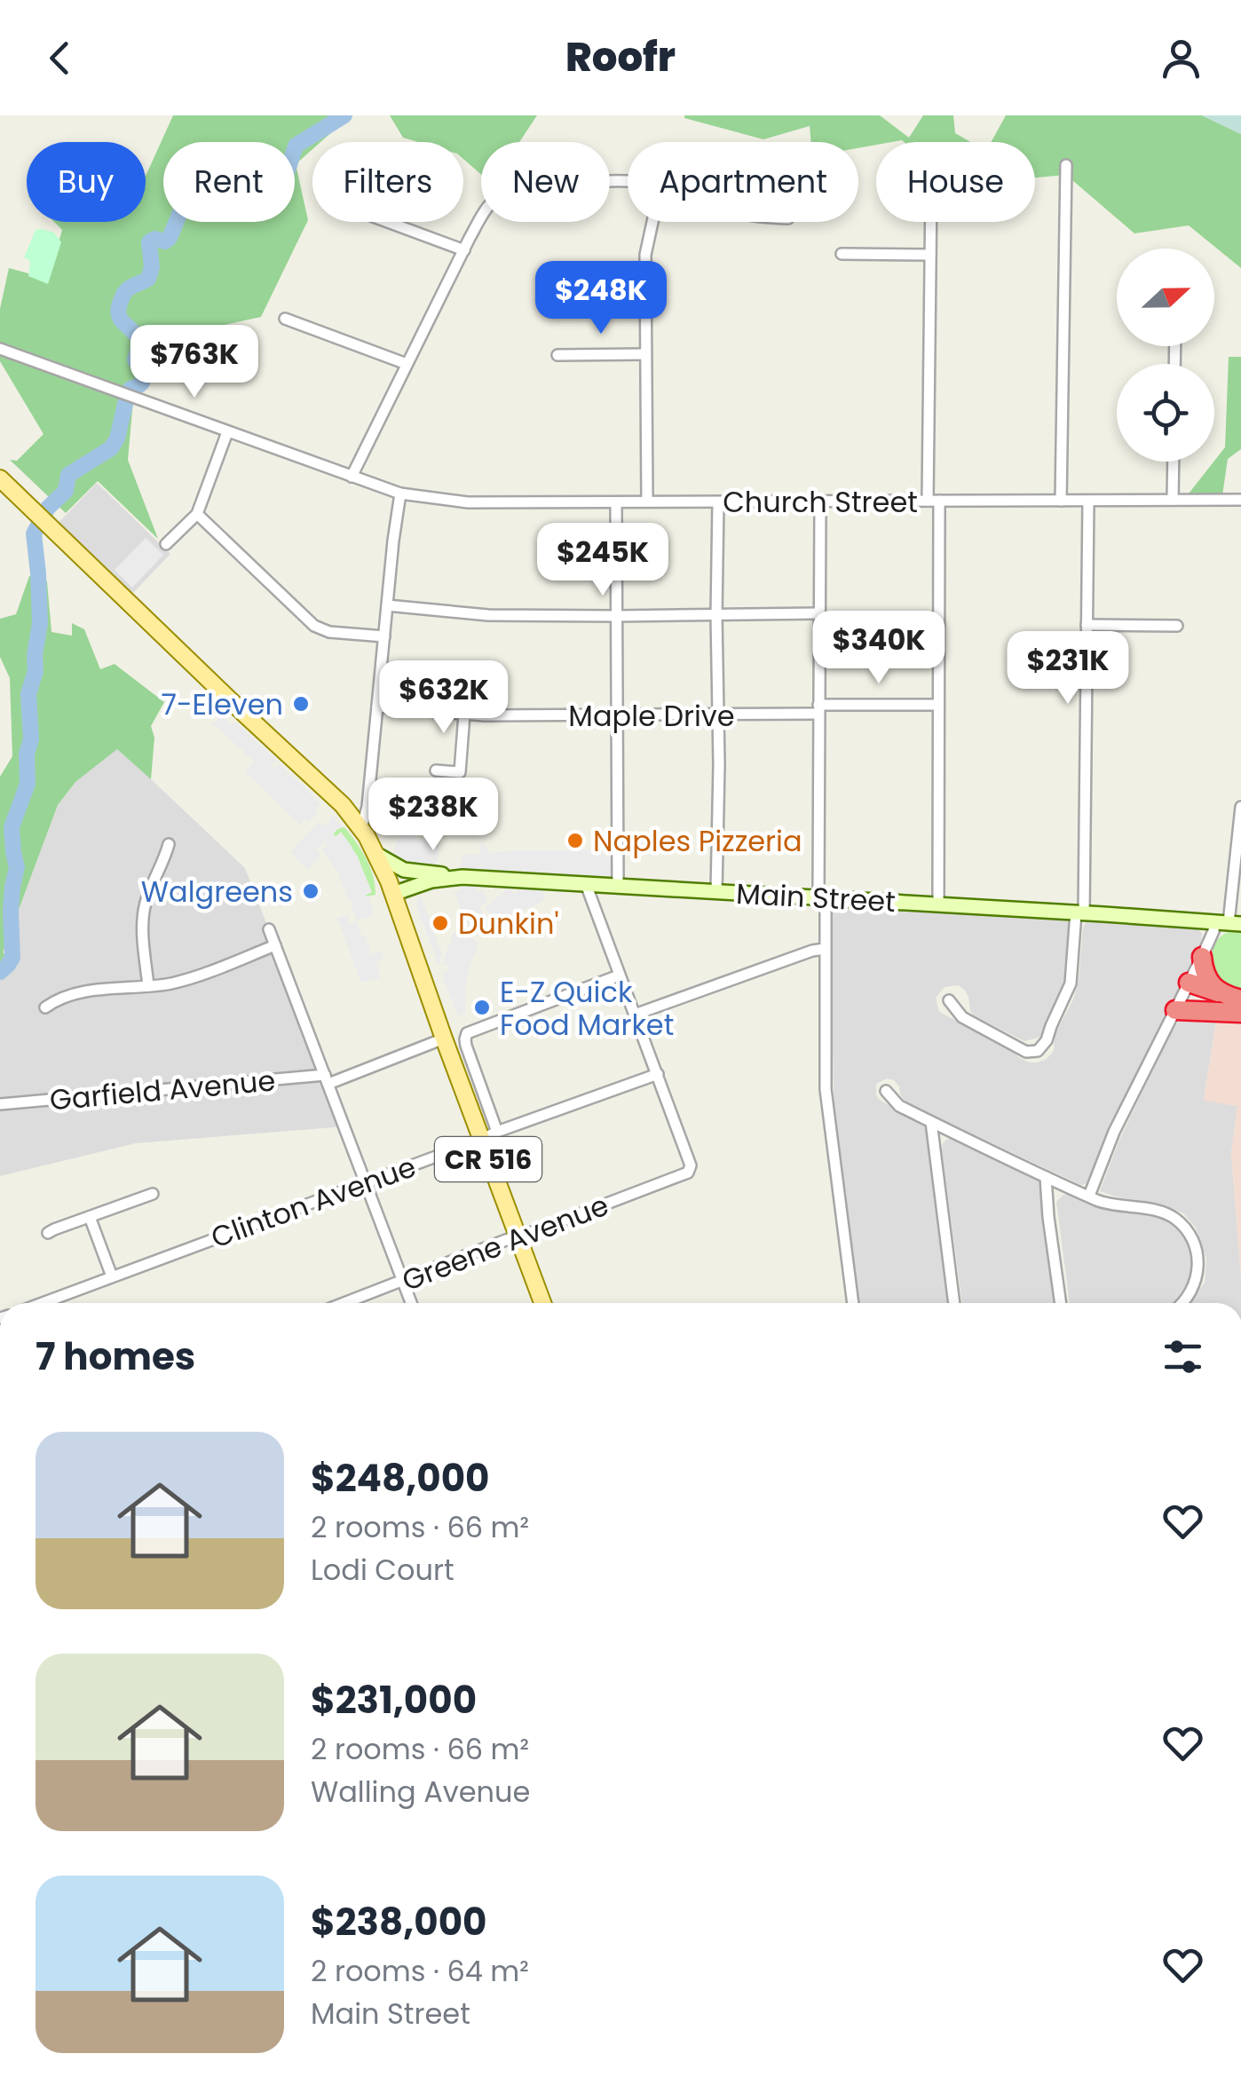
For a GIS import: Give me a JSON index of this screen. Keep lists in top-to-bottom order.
{
  "streets": {
    "main road": ["CR 516"],
    "street": [
      "Church Street",
      "Maple Drive",
      "Main Street",
      "Garfield Avenue",
      "Clinton Avenue",
      "Greene Avenue"
    ]
  },
  "crossings": [
    ["Main Street", "CR 516"],
    ["Garfield Avenue", "CR 516"],
    ["CR 516", "Clinton Avenue"],
    ["CR 516", "Greene Avenue"],
    ["Clinton Avenue", "Greene Avenue"]
  ],
  "places": [
    "7-Eleven",
    "Naples Pizzeria",
    "Walgreens",
    "Dunkin'",
    "E-Z Quick Food Market"
  ],
  "north": "right",
  "page": {
    "header": "Roofr",
    "chip": [
      "Buy",
      "Rent",
      "Filters",
      "New",
      "Apartment",
      "House"
    ],
    "price": [
      "$248K",
      "$763K",
      "$245K",
      "$340K",
      "$231K",
      "$632K",
      "$238K"
    ],
    "heading": "7 homes",
    "list": [
      {
        "name": "$248,000",
        "note": "2 rooms · 66 m² · Lodi Court"
      },
      {
        "name": "$231,000",
        "note": "2 rooms · 66 m² · Walling Avenue"
      },
      {
        "name": "$238,000",
        "note": "2 rooms · 64 m² · Main Street"
      }
    ]
  }
}
